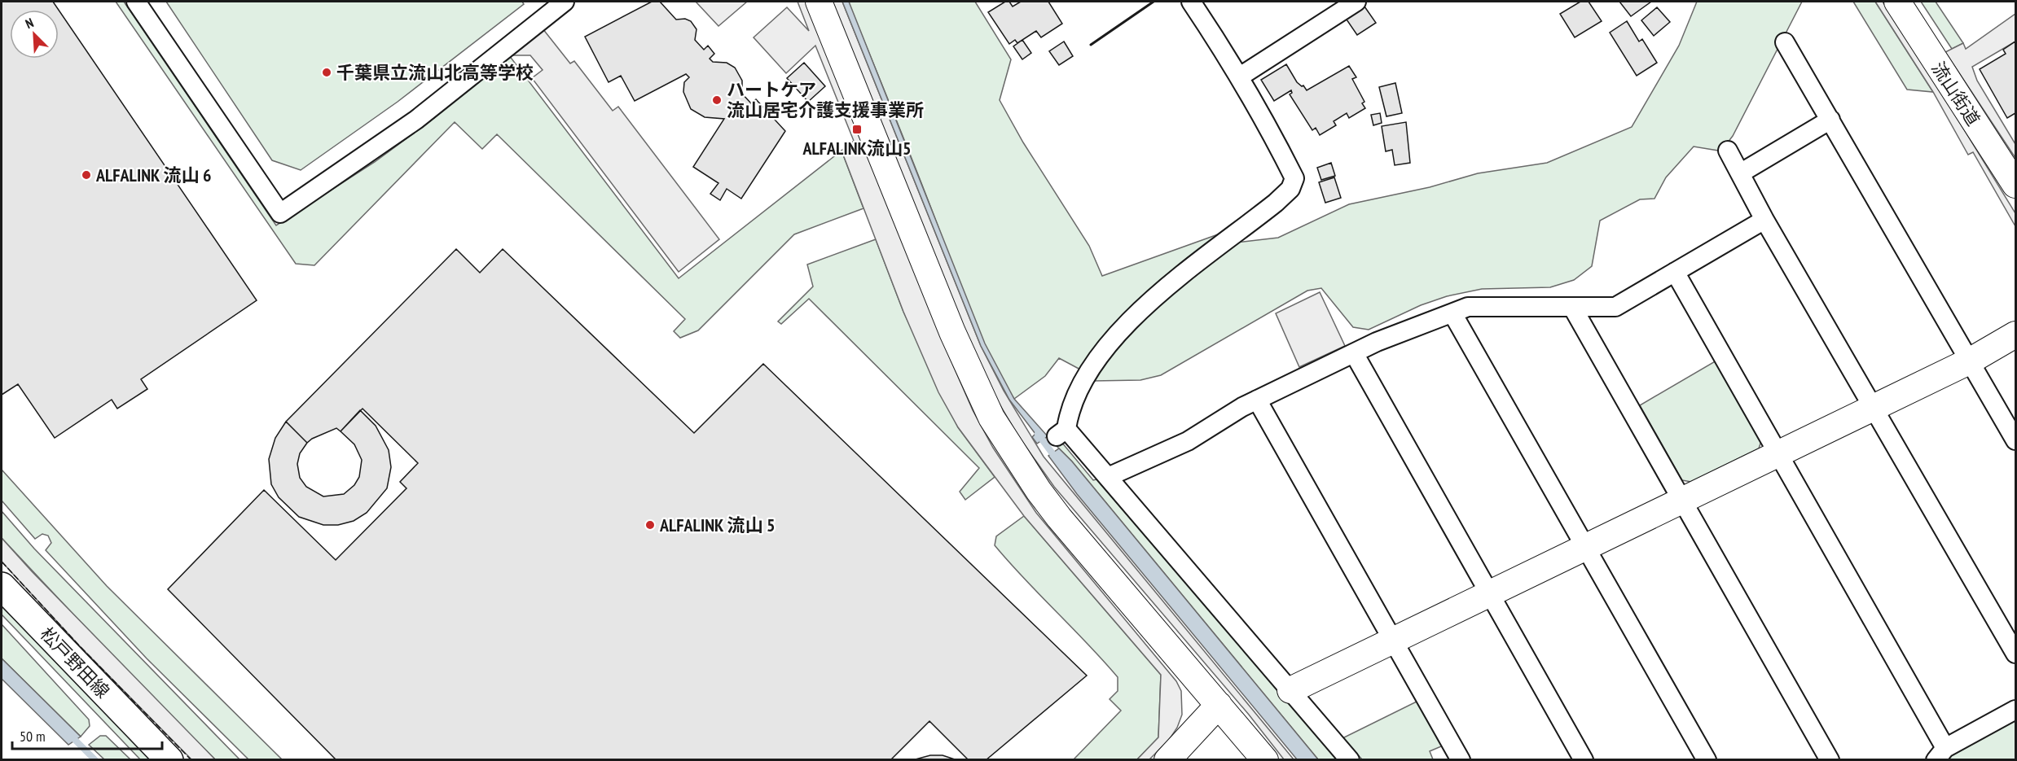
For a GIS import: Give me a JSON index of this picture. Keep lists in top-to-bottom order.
{
  "streets": {
    "main road": ["松戸野田線"],
    "street": ["流山街道"]
  },
  "places": {
    "other": [
      "千葉県立流山北高等学校",
      "ハートケア 流山居宅介護支援事業所",
      "ALFALINK 流山 6",
      "ALFALINK 流山 5"
    ],
    "transit": ["ALFALINK流山5"]
  },
  "scale_bar": "50 m",
  "north": "top left"
}
